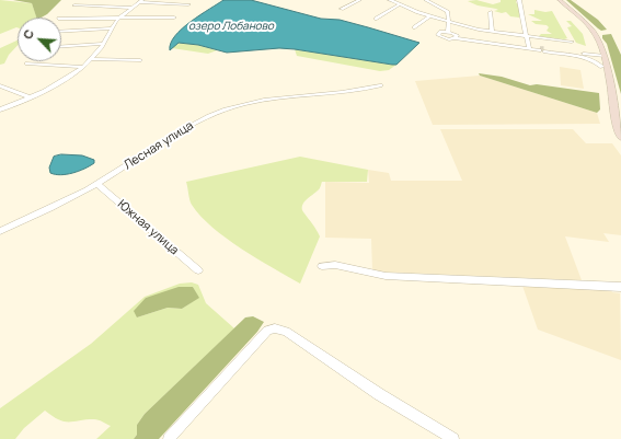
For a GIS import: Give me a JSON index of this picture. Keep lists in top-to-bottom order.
{
  "streets": {
    "street": ["Лесная улица", "Южная улица"]
  },
  "crossings": [
    ["Лесная улица", "Южная улица"]
  ],
  "water": ["озеро Лобаново"],
  "north": "top left"
}
